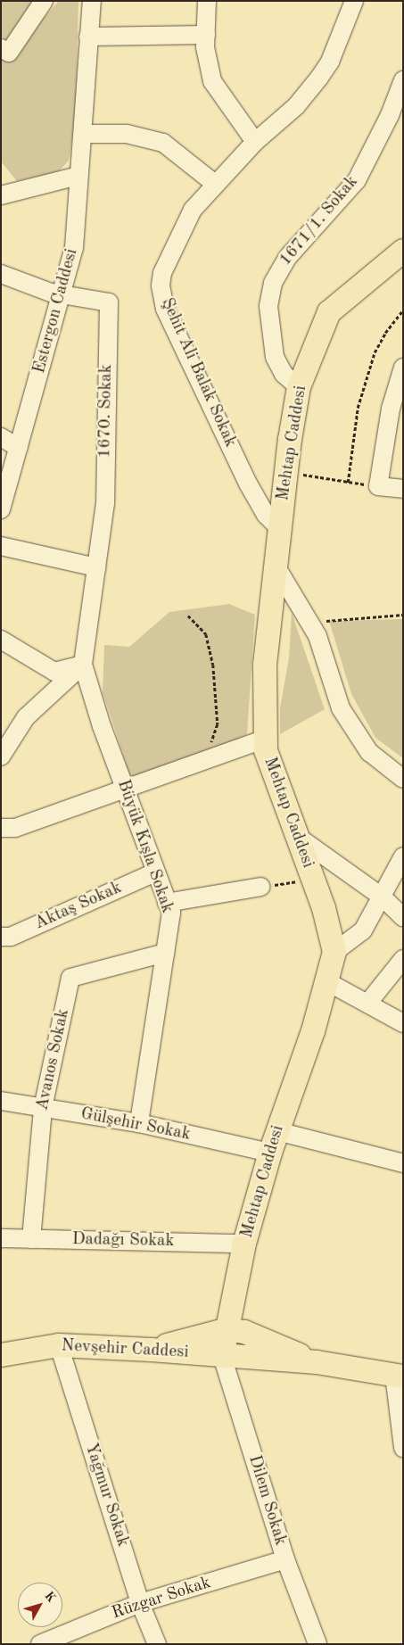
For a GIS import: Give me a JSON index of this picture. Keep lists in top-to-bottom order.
{
  "streets": {
    "main road": ["Mehtap Caddesi", "Nevşehir Caddesi"],
    "street": [
      "1671/1. Sokak",
      "Estergon Caddesi",
      "Şehit Ali Balak Sokak",
      "1670. Sokak",
      "Büyük Kışla Sokak",
      "Aktaş Sokak",
      "Avanos Sokak",
      "Gülşehir Sokak",
      "Dadağı Sokak",
      "Yağmur Sokak",
      "Dilem Sokak",
      "Rüzgar Sokak"
    ]
  },
  "crossings": [
    ["1671/1. Sokak", "Mehtap Caddesi"],
    ["Estergon Caddesi", "1670. Sokak"],
    ["Şehit Ali Balak Sokak", "Mehtap Caddesi"],
    ["Mehtap Caddesi", "Gülşehir Sokak"],
    ["Mehtap Caddesi", "Dadağı Sokak"],
    ["Mehtap Caddesi", "Nevşehir Caddesi"],
    ["Mehtap Caddesi", "Dilem Sokak"],
    ["Büyük Kışla Sokak", "Aktaş Sokak"],
    ["Büyük Kışla Sokak", "Avanos Sokak"],
    ["Büyük Kışla Sokak", "Gülşehir Sokak"],
    ["Avanos Sokak", "Gülşehir Sokak"],
    ["Avanos Sokak", "Dadağı Sokak"],
    ["Nevşehir Caddesi", "Yağmur Sokak"],
    ["Nevşehir Caddesi", "Dilem Sokak"],
    ["Yağmur Sokak", "Rüzgar Sokak"],
    ["Dilem Sokak", "Rüzgar Sokak"]
  ],
  "north": "top right"
}
